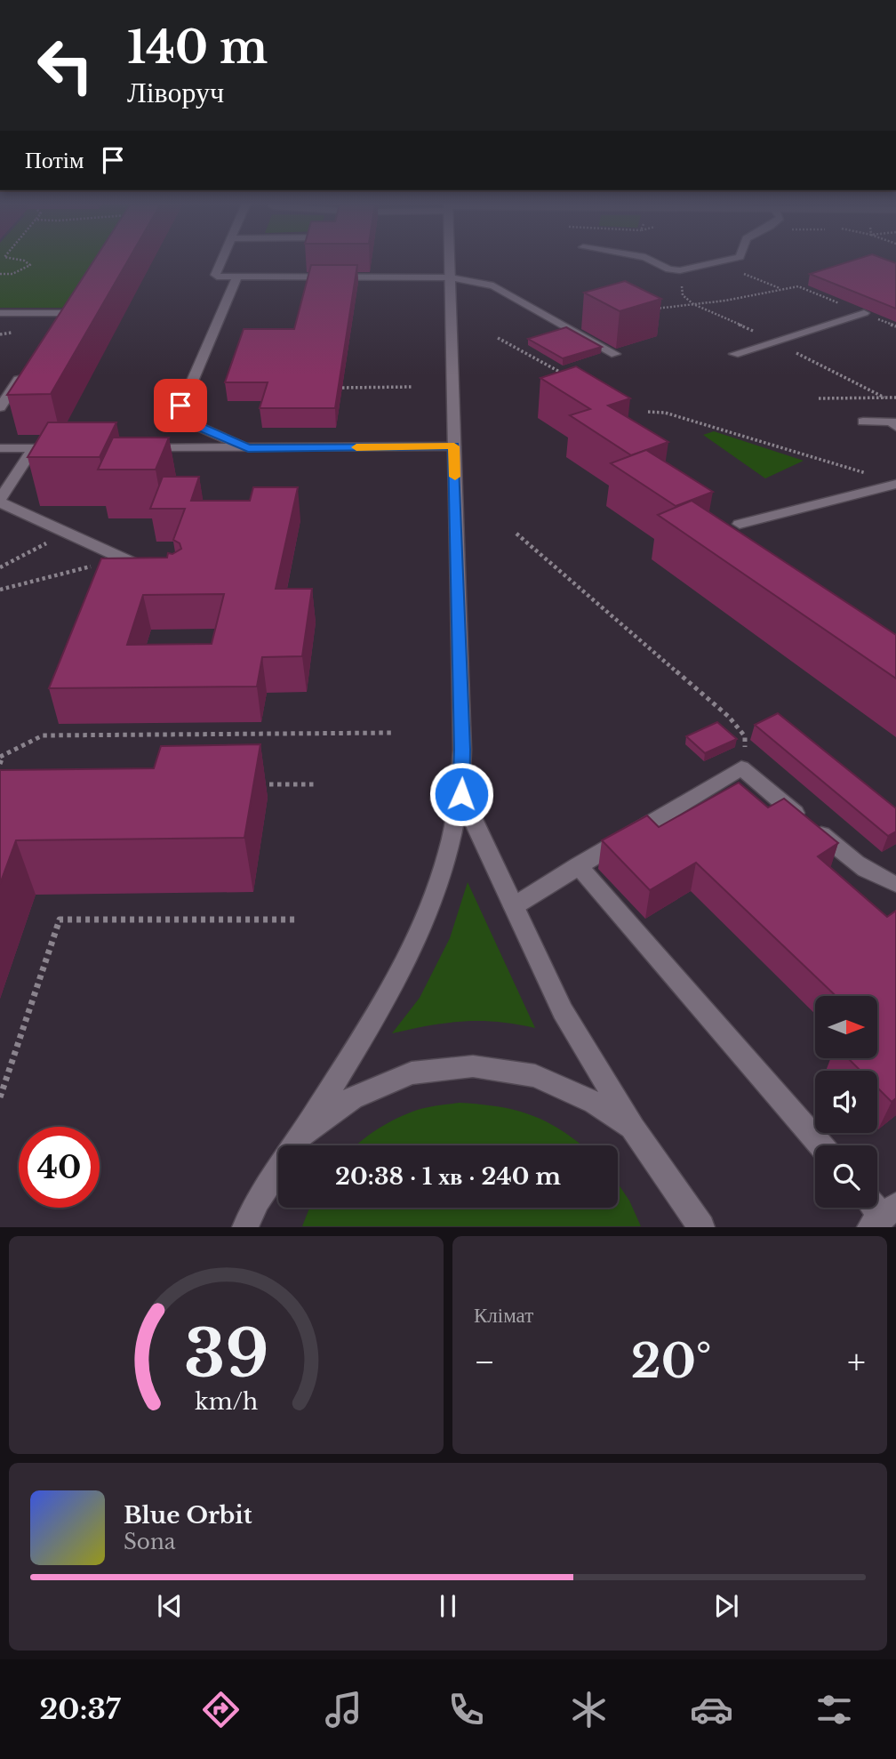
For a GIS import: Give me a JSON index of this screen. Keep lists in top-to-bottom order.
{
  "north": "right",
  "page": {
    "turn": ["140 m", "Ліворуч"],
    "then": "Потім",
    "limit": "40",
    "trip": "20:38 · 1 хв · 240 m",
    "tile": "Клімат",
    "heat": ["−", "20°", "+"],
    "song": ["Blue Orbit", "Sona"],
    "tabs": "20:37",
    "gauge": ["39", "km/h"]
  }
}
